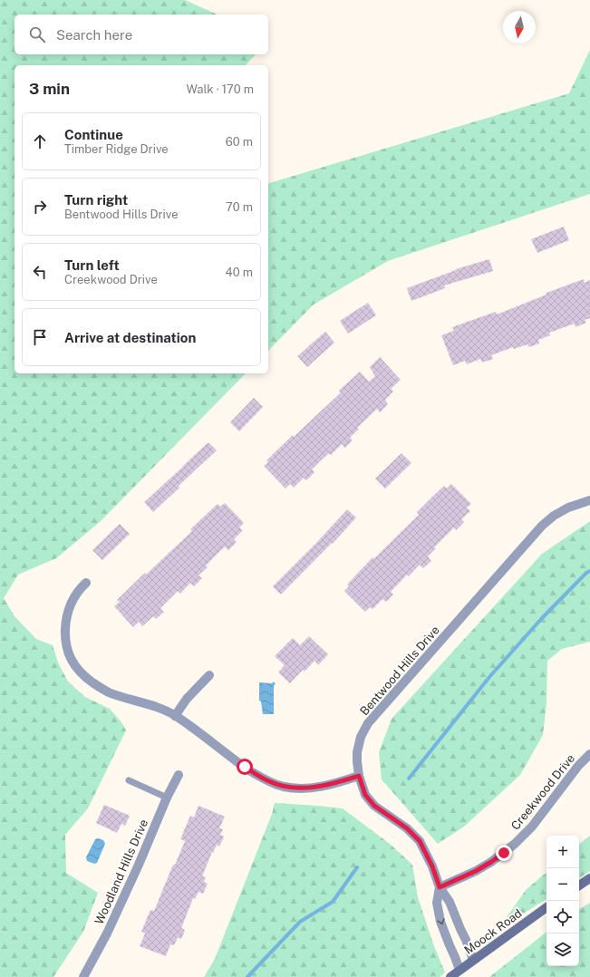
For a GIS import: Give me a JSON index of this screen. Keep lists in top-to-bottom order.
{
  "streets": {
    "main road": ["Moock Road"],
    "street": ["Bentwood Hills Drive", "Creekwood Drive", "Woodland Hills Drive"]
  },
  "crossings": [
    ["Bentwood Hills Drive", "Creekwood Drive"],
    ["Bentwood Hills Drive", "Moock Road"]
  ],
  "north": "bottom",
  "page": {
    "search": "Search here",
    "heading": ["3 min", "Walk · 170 m"],
    "list": [
      ["Continue", "Timber Ridge Drive", "60 m"],
      ["Turn right", "Bentwood Hills Drive", "70 m"],
      ["Turn left", "Creekwood Drive", "40 m"],
      "Arrive at destination"
    ],
    "map_buttons": ["+", "−"]
  }
}
